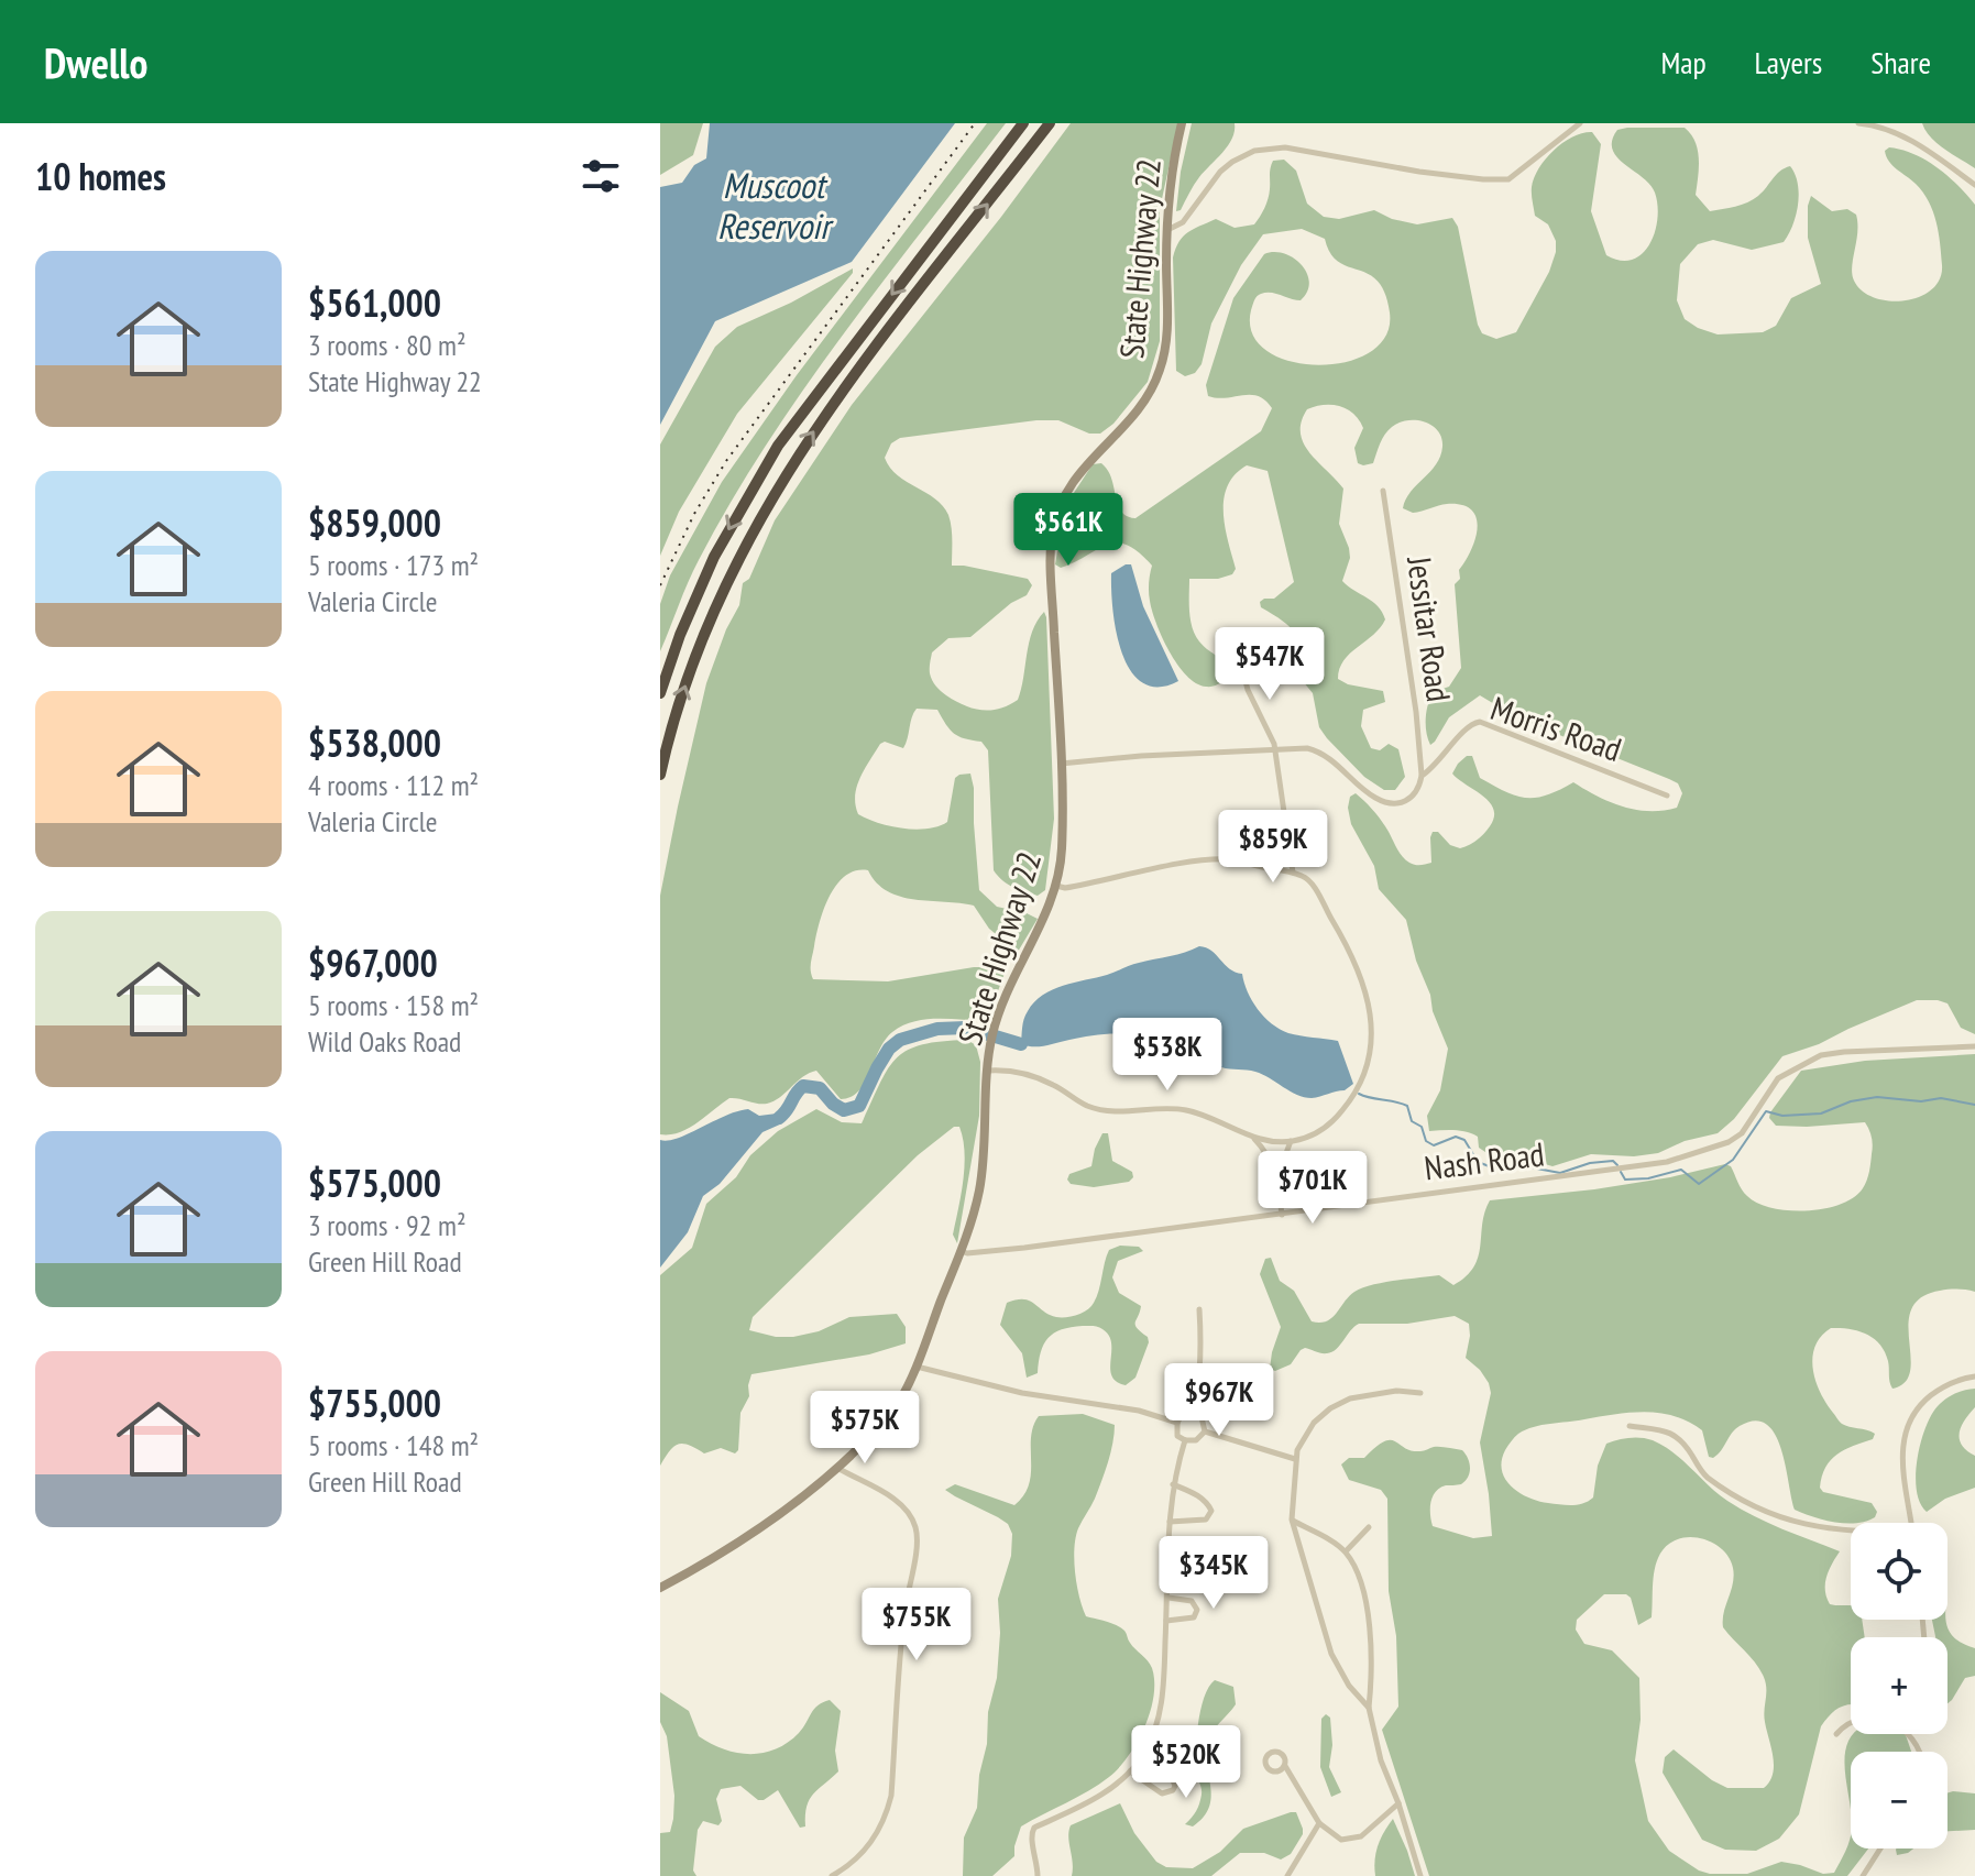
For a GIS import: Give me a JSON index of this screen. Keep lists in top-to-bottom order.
{
  "streets": {
    "main road": ["State Highway 22"],
    "street": ["Jessitar Road", "Morris Road", "Nash Road"]
  },
  "crossings": [
    ["State Highway 22", "Morris Road"],
    ["State Highway 22", "Nash Road"],
    ["Jessitar Road", "Morris Road"]
  ],
  "water": ["Muscoot Reservoir"],
  "page": {
    "header": "Dwello",
    "nav": ["Map", "Layers", "Share"],
    "heading": "10 homes",
    "list": [
      {
        "name": "$561,000",
        "note": "3 rooms · 80 m² · State Highway 22"
      },
      {
        "name": "$859,000",
        "note": "5 rooms · 173 m² · Valeria Circle"
      },
      {
        "name": "$538,000",
        "note": "4 rooms · 112 m² · Valeria Circle"
      },
      {
        "name": "$967,000",
        "note": "5 rooms · 158 m² · Wild Oaks Road"
      },
      {
        "name": "$575,000",
        "note": "3 rooms · 92 m² · Green Hill Road"
      },
      {
        "name": "$755,000",
        "note": "5 rooms · 148 m² · Green Hill Road"
      }
    ],
    "price": [
      "$561K",
      "$547K",
      "$859K",
      "$538K",
      "$701K",
      "$967K",
      "$575K",
      "$345K",
      "$755K",
      "$520K"
    ],
    "map_buttons": ["+", "−"]
  }
}
